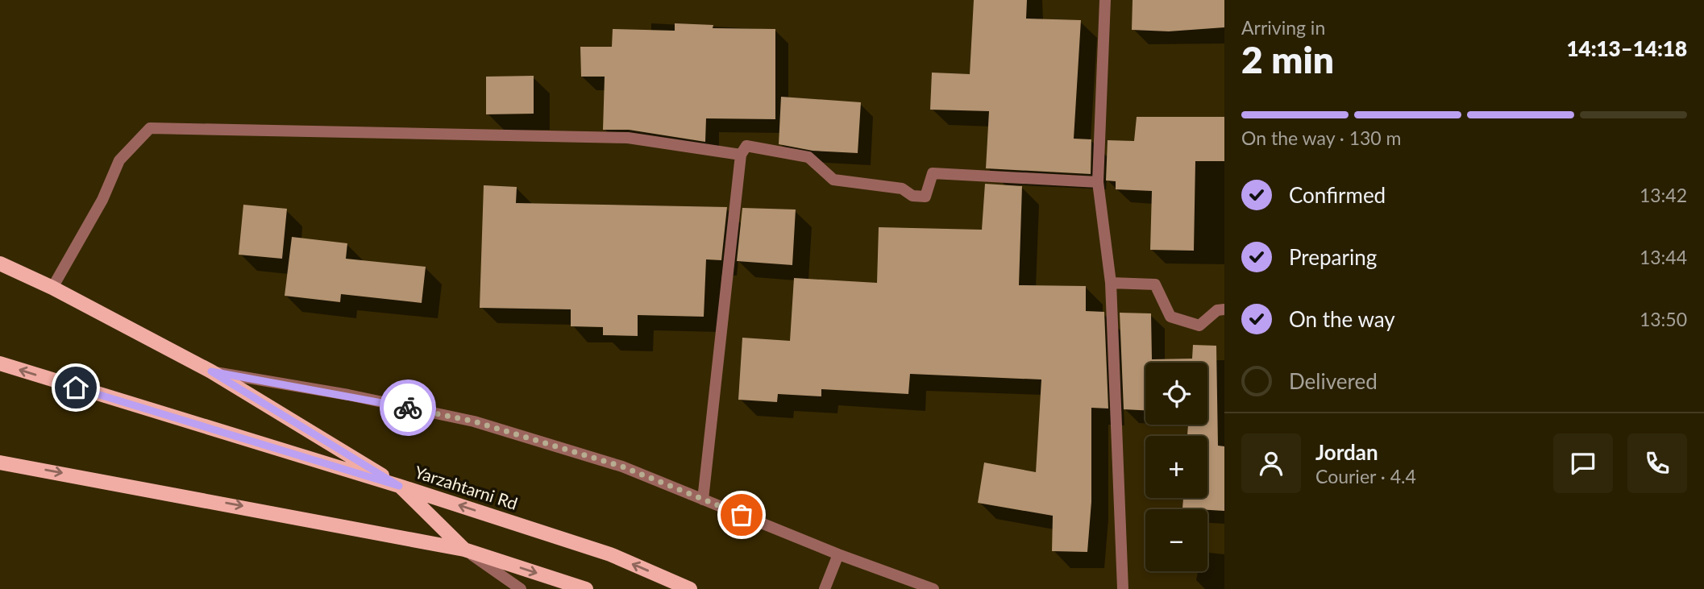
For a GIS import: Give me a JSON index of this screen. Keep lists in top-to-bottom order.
{
  "streets": {
    "main road": ["Yarzahtarni Rd"]
  },
  "page": {
    "heading": ["2 min", "Arriving in", "14:13–14:18"],
    "panel": ["Jordan", "Courier · 4.4"],
    "bar": "On the way · 130 m",
    "list": [
      ["Confirmed", "13:42"],
      ["Preparing", "13:44"],
      ["On the way", "13:50"],
      "Delivered"
    ],
    "map_buttons": ["+", "−"]
  }
}
